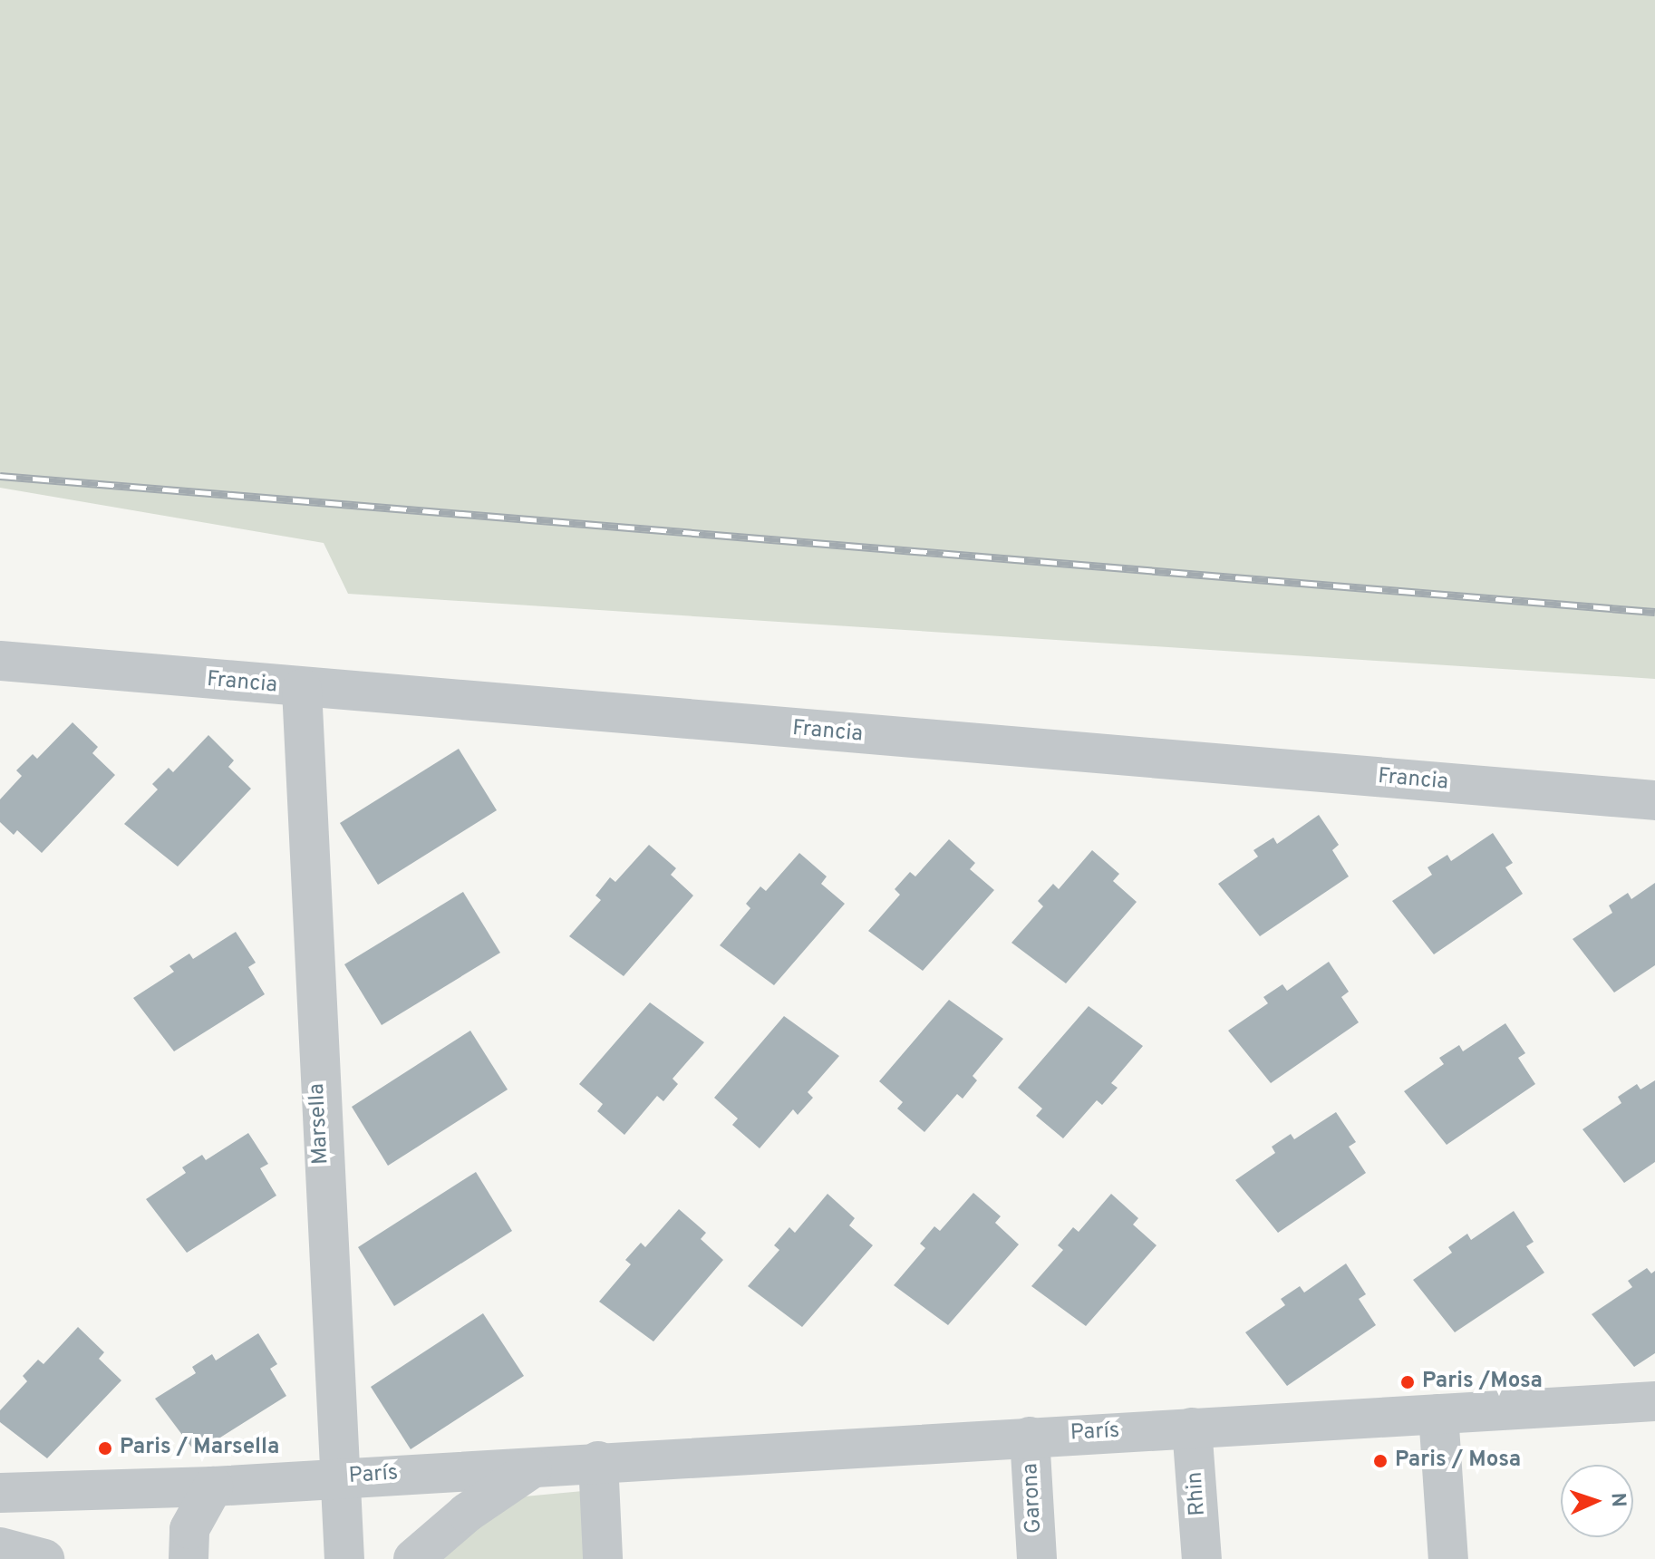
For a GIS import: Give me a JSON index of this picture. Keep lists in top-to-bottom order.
{
  "streets": {
    "street": [
      "Francia",
      "Marsella",
      "París",
      "Rhin",
      "Garona"
    ]
  },
  "crossings": [
    ["Francia", "Marsella"],
    ["Marsella", "París"],
    ["París", "Rhin"],
    ["París", "Garona"]
  ],
  "places": ["Paris /Mosa", "Paris / Marsella", "Paris / Mosa"],
  "north": "right"
}
